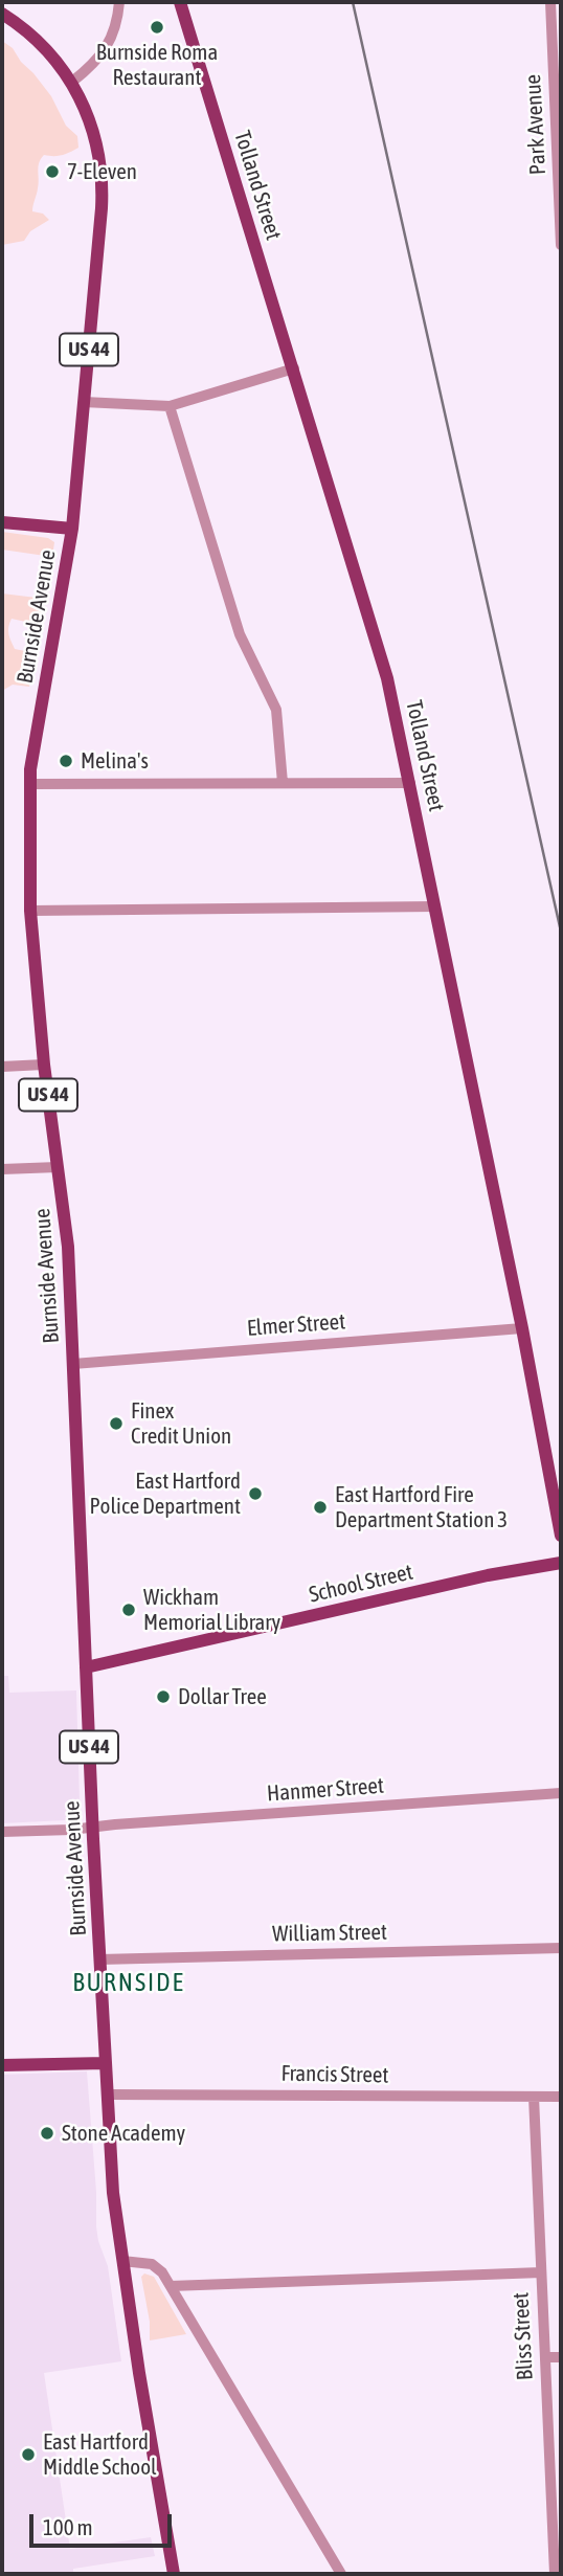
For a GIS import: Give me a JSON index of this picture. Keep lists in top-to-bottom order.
{
  "streets": {
    "main road": [
      "Tolland Street",
      "US 44",
      "Burnside Avenue",
      "School Street"
    ],
    "street": [
      "Park Avenue",
      "Elmer Street",
      "Hanmer Street",
      "William Street",
      "Francis Street",
      "Bliss Street"
    ]
  },
  "crossings": [
    ["Tolland Street", "Elmer Street"],
    ["Burnside Avenue", "Elmer Street"],
    ["Burnside Avenue", "School Street"],
    ["Burnside Avenue", "Hanmer Street"],
    ["Burnside Avenue", "William Street"],
    ["Burnside Avenue", "Francis Street"],
    ["Francis Street", "Bliss Street"]
  ],
  "districts": ["BURNSIDE"],
  "places": [
    "Burnside Roma Restaurant",
    "7-Eleven",
    "Melina's",
    "Finex Credit Union",
    "East Hartford Police Department",
    "East Hartford Fire Department Station 3",
    "Wickham Memorial Library",
    "Dollar Tree",
    "Stone Academy",
    "East Hartford Middle School"
  ],
  "scale_bar": "100 m"
}
